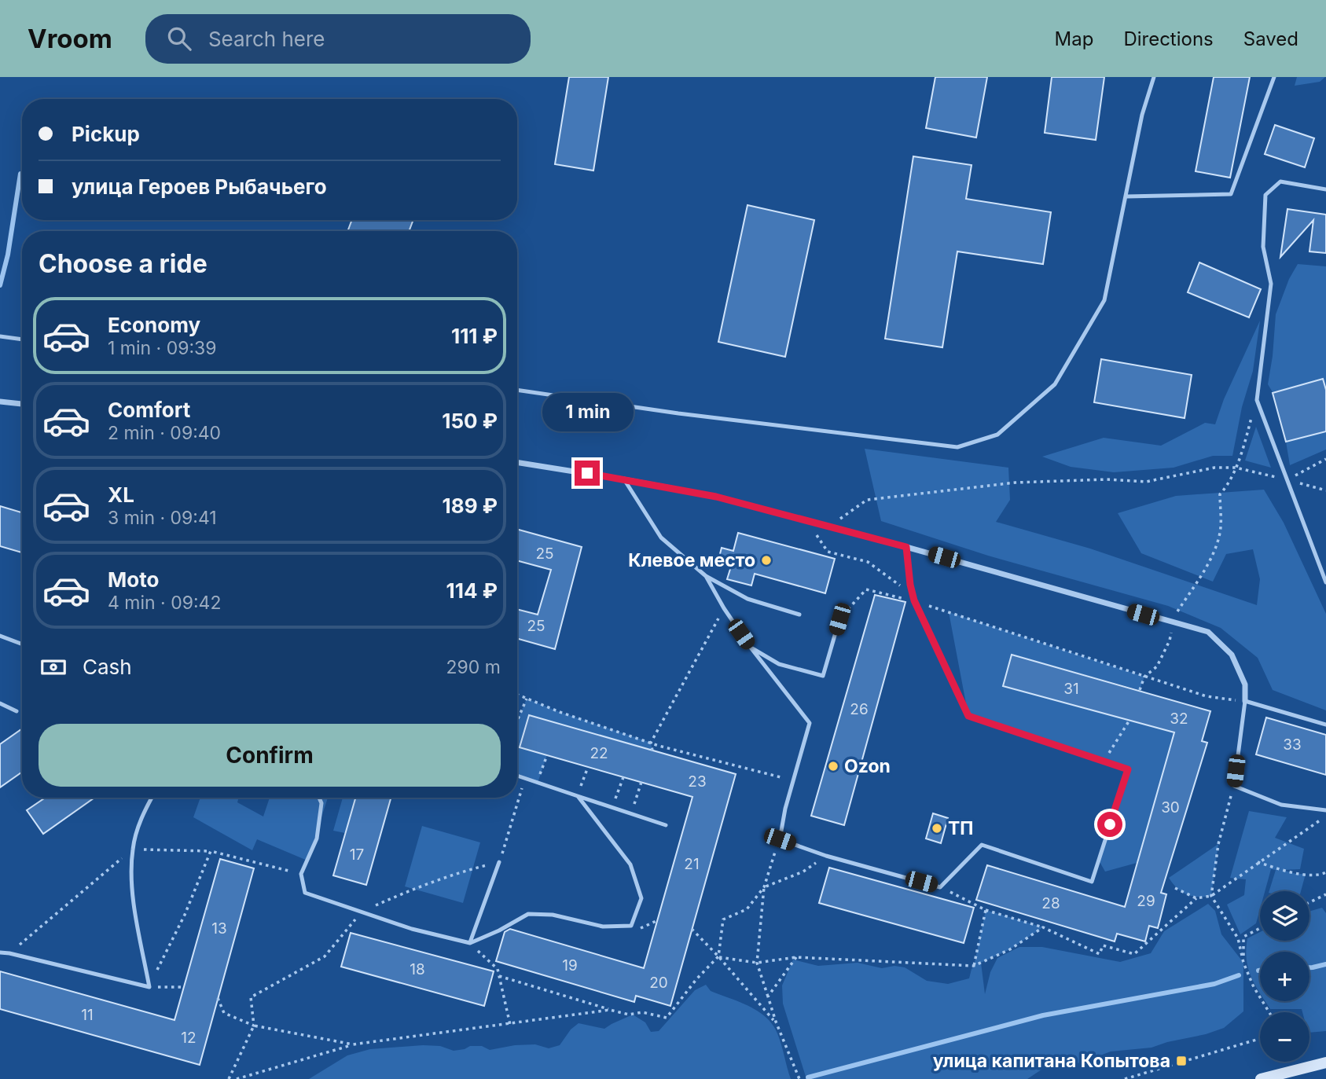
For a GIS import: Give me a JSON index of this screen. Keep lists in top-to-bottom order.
{
  "places": {
    "other": ["Клевое место", "Ozon", "ТП"],
    "transit": ["улица капитана Копытова"]
  },
  "house_numbers": [
    "25",
    "25",
    "31",
    "26",
    "32",
    "33",
    "22",
    "23",
    "30",
    "17",
    "21",
    "29",
    "28",
    "13",
    "19",
    "18",
    "20",
    "11",
    "12"
  ],
  "page": {
    "header": "Vroom",
    "search": "Search here",
    "nav": ["Map", "Directions", "Saved"],
    "banner": ["Pickup", "улица Героев Рыбачьего"],
    "heading": "Choose a ride",
    "list": [
      {
        "name": "Economy",
        "note": "1 min · 09:39",
        "value": "111 ₽"
      },
      {
        "name": "Comfort",
        "note": "2 min · 09:40",
        "value": "150 ₽"
      },
      {
        "name": "XL",
        "note": "3 min · 09:41",
        "value": "189 ₽"
      },
      {
        "name": "Moto",
        "note": "4 min · 09:42",
        "value": "114 ₽"
      }
    ],
    "bubble": "1 min",
    "pay": ["Cash", "290 m"],
    "buttons": "Confirm",
    "map_buttons": ["+", "−"]
  }
}
